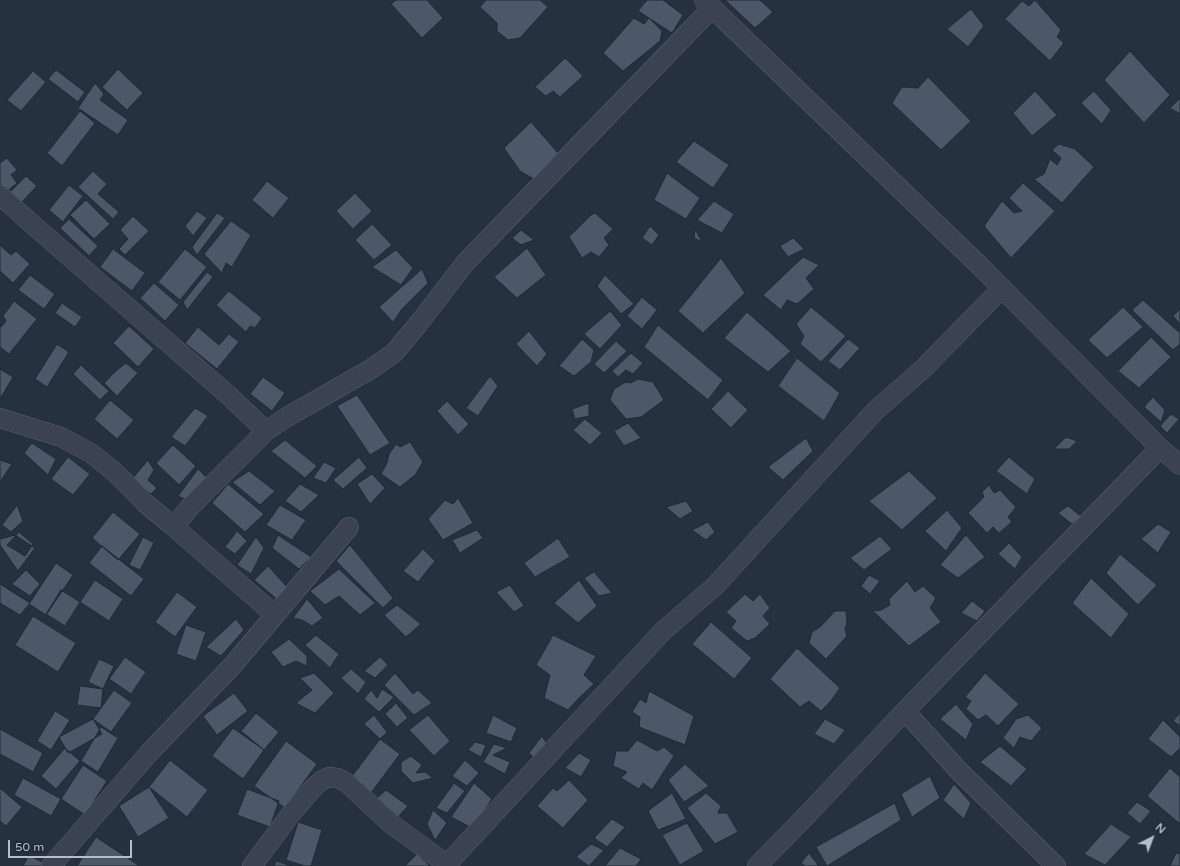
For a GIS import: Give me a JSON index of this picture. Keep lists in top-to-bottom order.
{
  "scale_bar": "50 m",
  "north": "top right"
}
